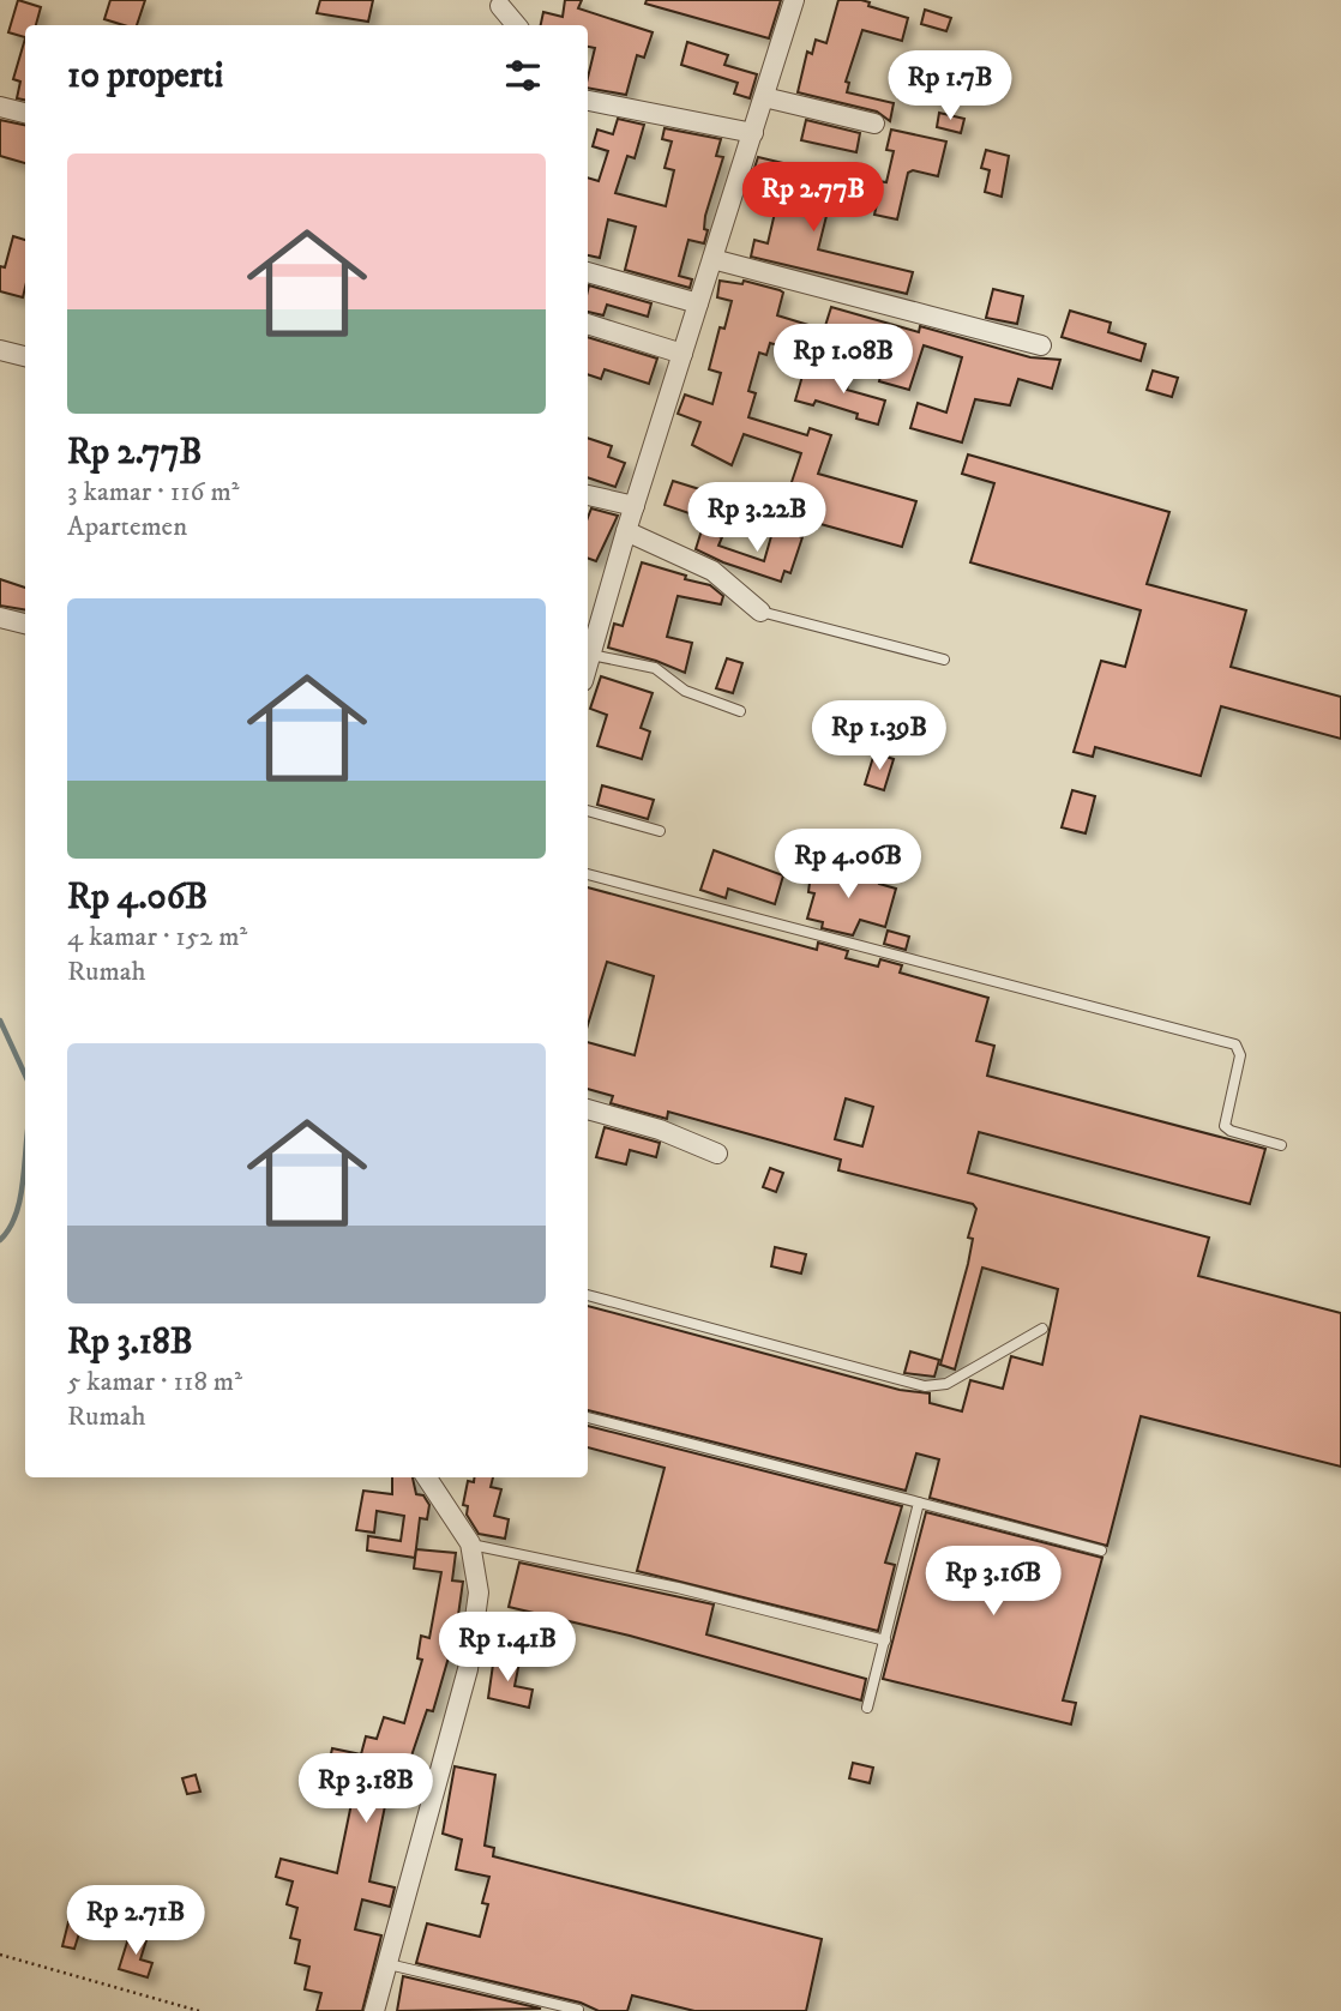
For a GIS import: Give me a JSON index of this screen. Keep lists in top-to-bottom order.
{
  "page": {
    "heading": "10 properti",
    "price": [
      "Rp 1.7B",
      "Rp 2.77B",
      "Rp 1.08B",
      "Rp 3.22B",
      "Rp 1.39B",
      "Rp 4.06B",
      "Rp 3.16B",
      "Rp 1.41B",
      "Rp 3.18B",
      "Rp 2.71B"
    ],
    "list": [
      {
        "name": "Rp 2.77B",
        "note": "3 kamar · 116 m² · Apartemen"
      },
      {
        "name": "Rp 4.06B",
        "note": "4 kamar · 152 m² · Rumah"
      },
      {
        "name": "Rp 3.18B",
        "note": "5 kamar · 118 m² · Rumah"
      }
    ]
  }
}
